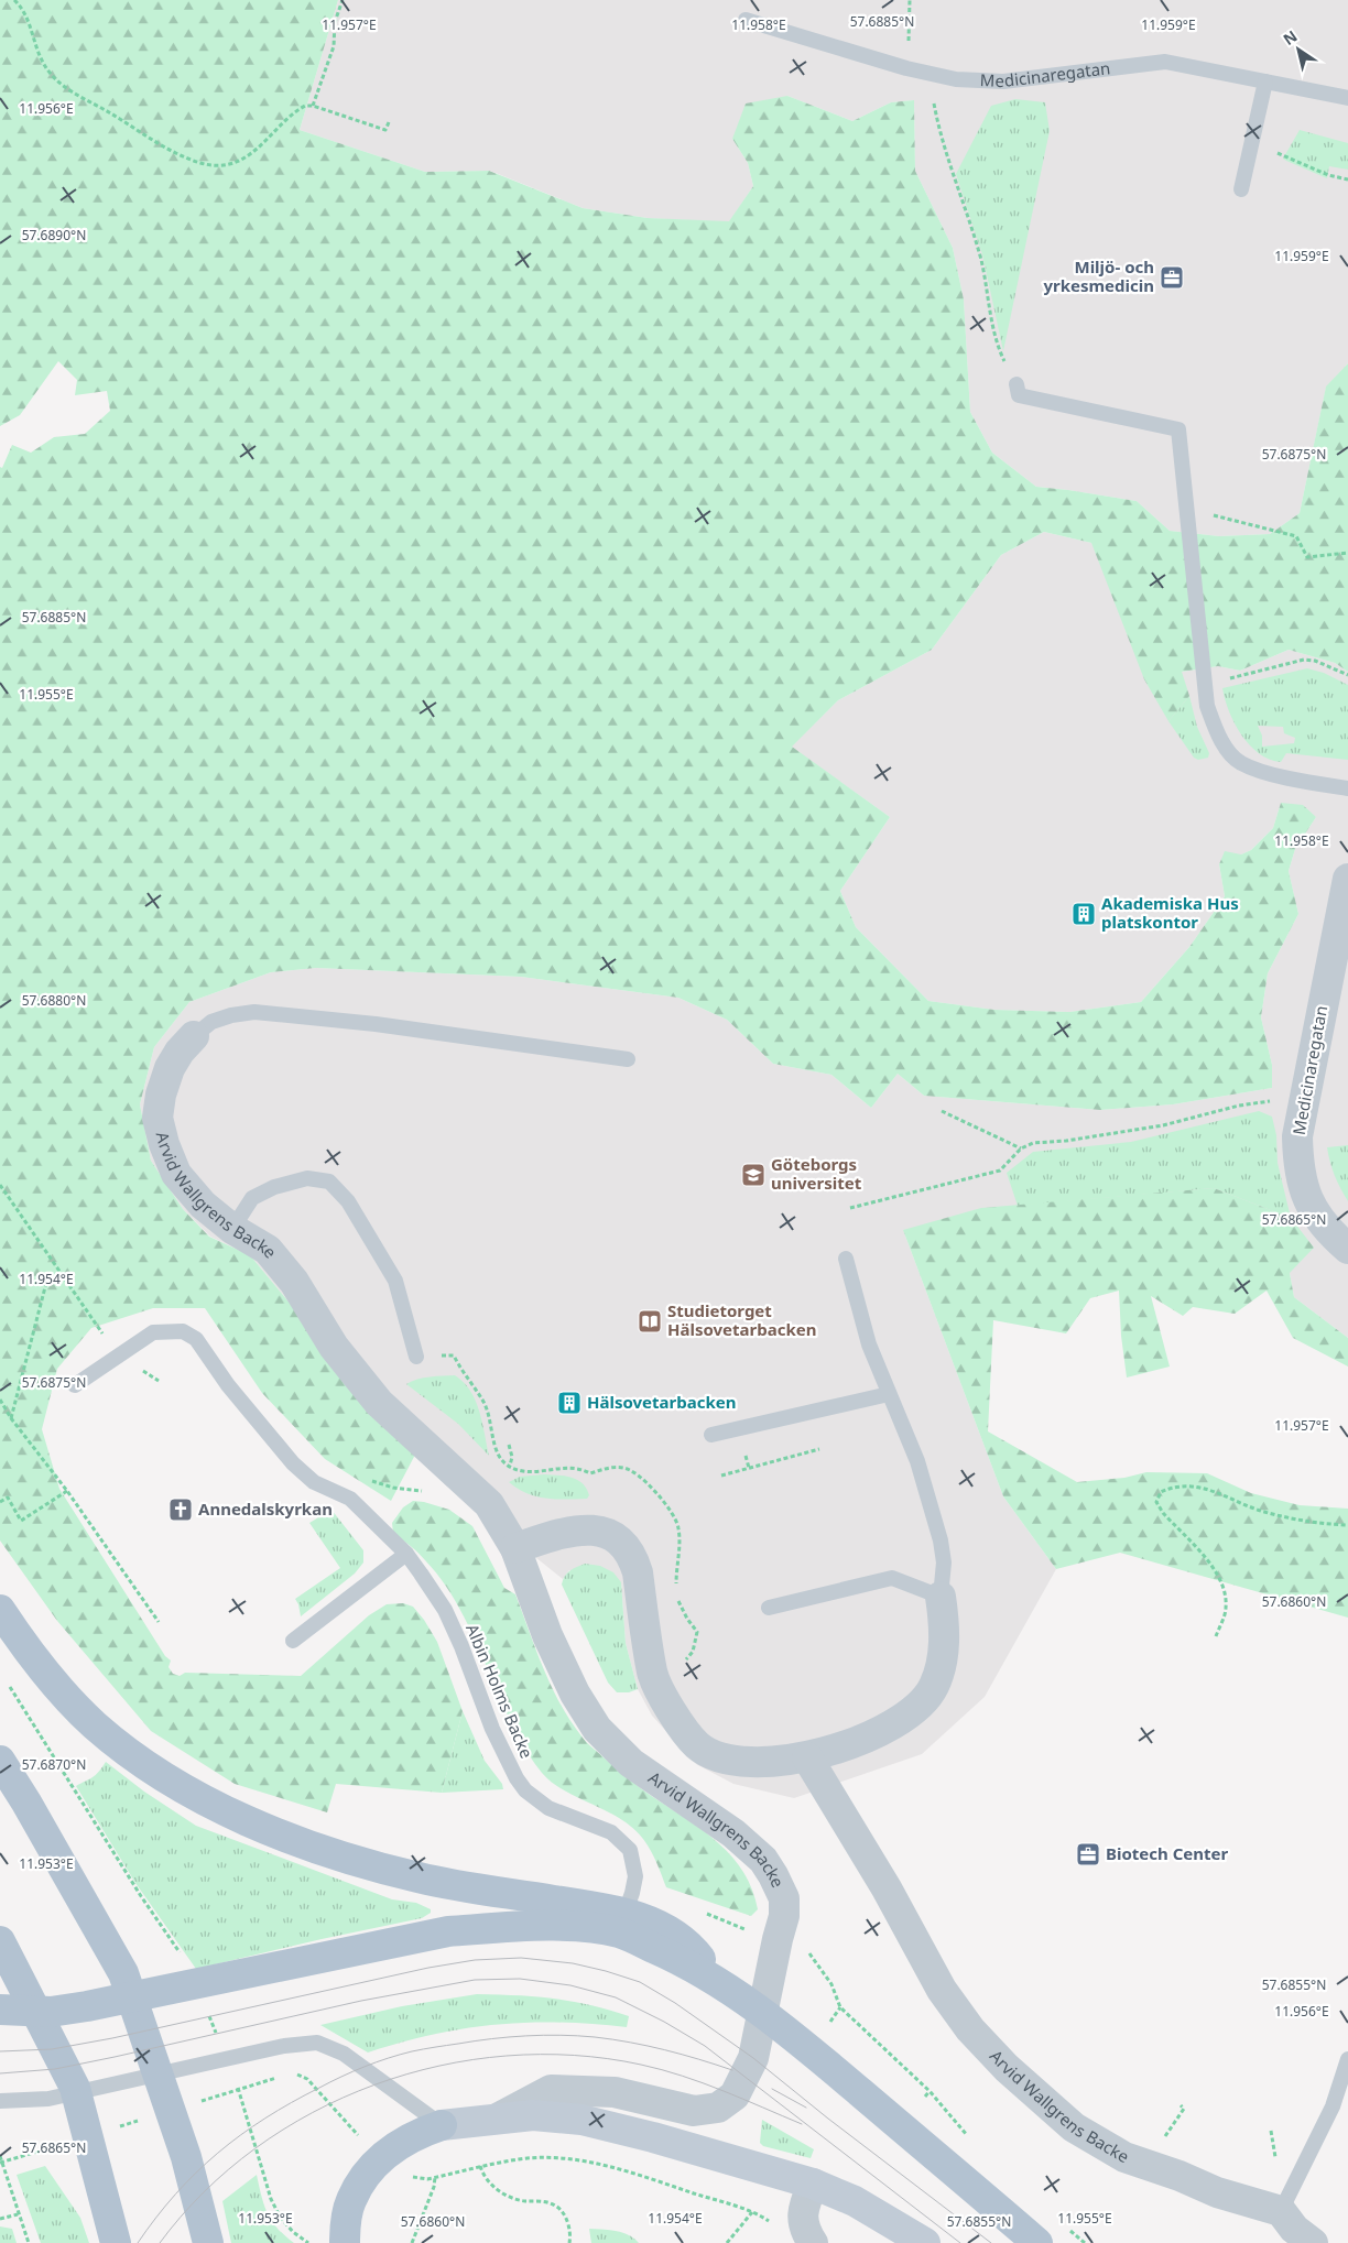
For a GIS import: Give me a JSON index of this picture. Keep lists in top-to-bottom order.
{
  "streets": {
    "street": ["Medicinaregatan", "Arvid Wallgrens Backe"],
    "lane": ["Albin Holms Backe"]
  },
  "places": {
    "office": ["Miljö- och yrkesmedicin", "Biotech Center"],
    "building": ["Akademiska Hus platskontor", "Hälsovetarbacken"],
    "school or university": ["Göteborgs universitet"],
    "library": ["Studietorget Hälsovetarbacken"],
    "church": ["Annedalskyrkan"]
  },
  "north": "top left",
  "coordinates": [
    "57.6885°N",
    "11.958°E",
    "11.959°E",
    "11.957°E",
    "11.956°E",
    "57.6890°N",
    "57.6875°N",
    "11.955°E",
    "57.6880°N",
    "57.6865°N",
    "11.954°E",
    "57.6860°N",
    "57.6870°N",
    "11.953°E",
    "57.6855°N"
  ]
}
